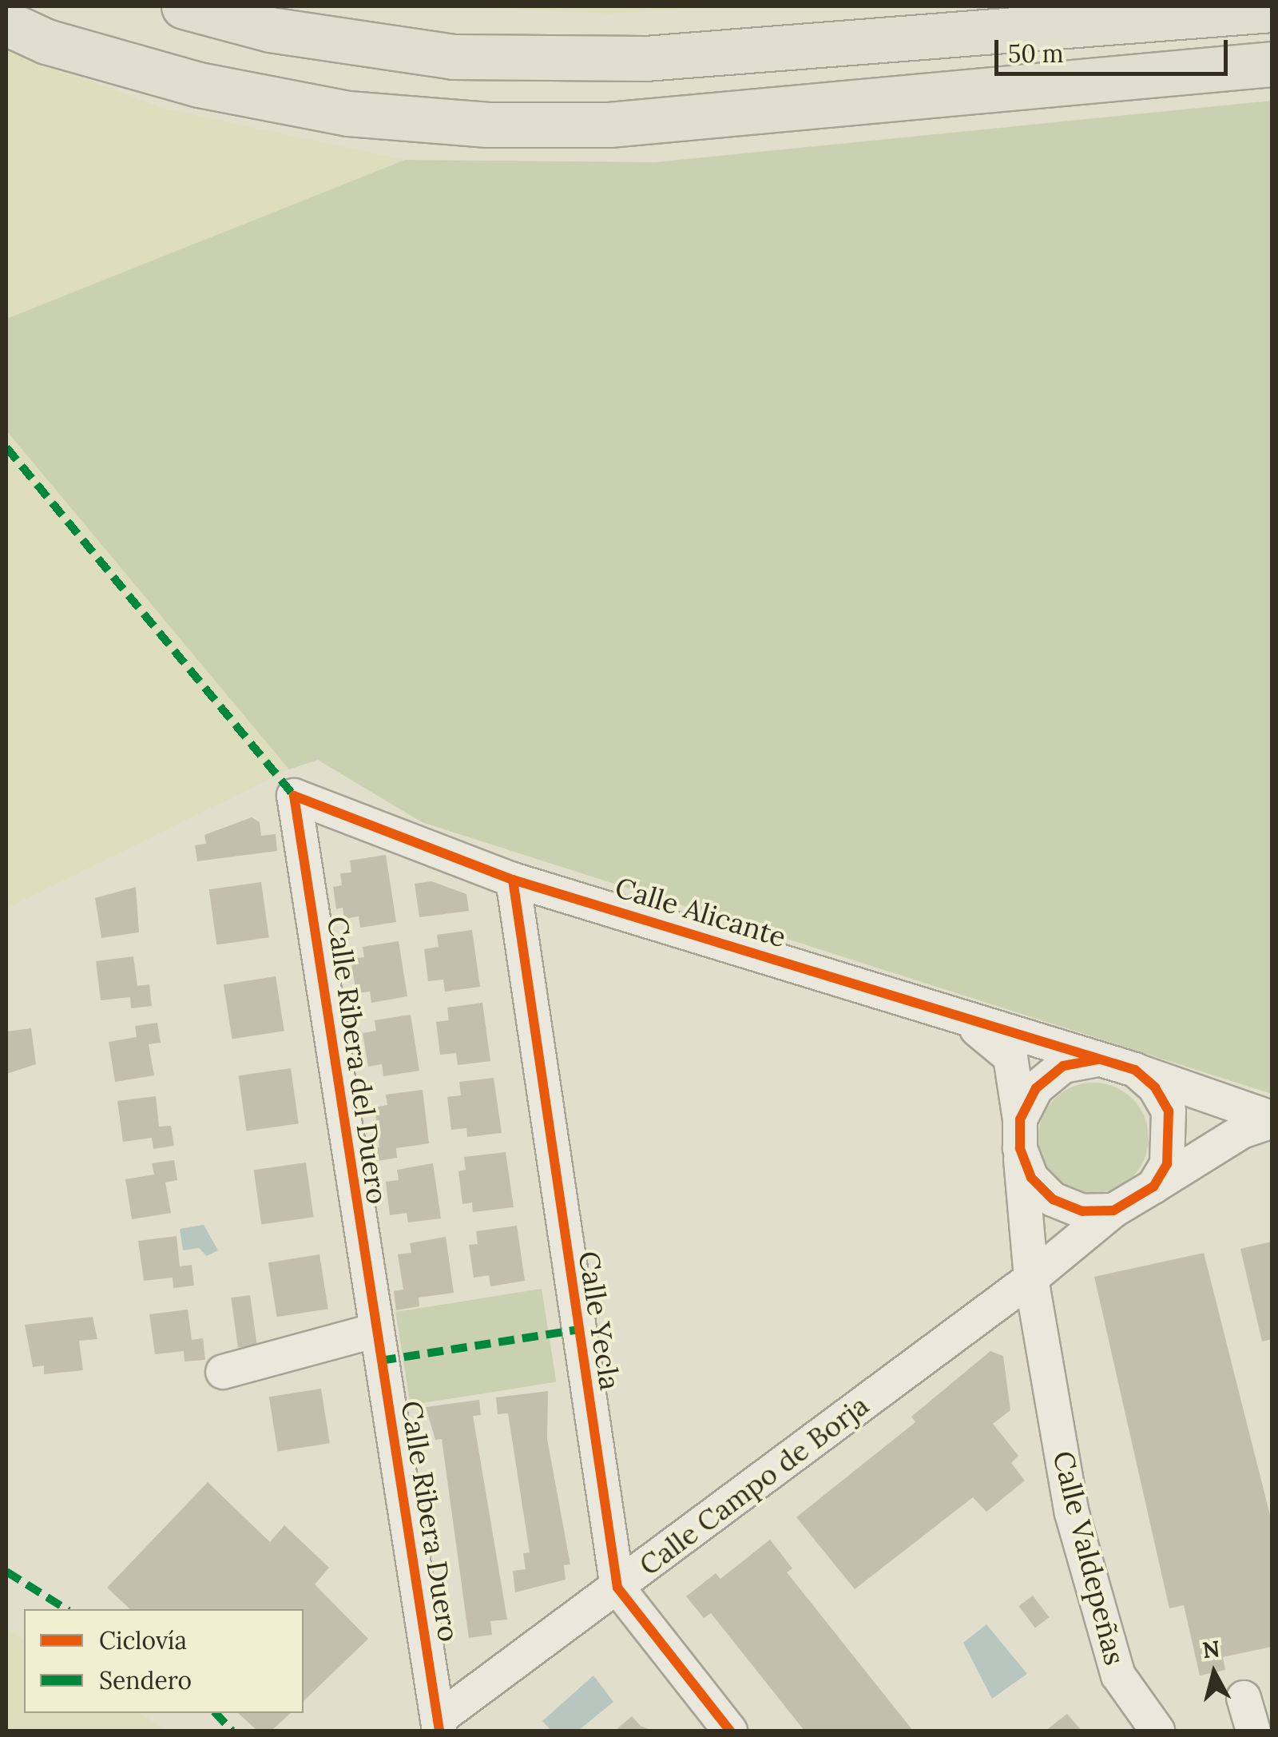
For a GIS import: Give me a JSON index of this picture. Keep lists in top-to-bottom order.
{
  "streets": {
    "street": [
      "Calle Alicante",
      "Calle Ribera del Duero",
      "Calle Yecla",
      "Calle Campo de Borja",
      "Calle Ribera Duero",
      "Calle Valdepeñas"
    ]
  },
  "crossings": [
    ["Calle Alicante", "Calle Ribera del Duero"],
    ["Calle Alicante", "Calle Yecla"],
    ["Calle Alicante", "Calle Valdepeñas"],
    ["Calle Ribera del Duero", "Calle Ribera Duero"],
    ["Calle Yecla", "Calle Campo de Borja"],
    ["Calle Campo de Borja", "Calle Ribera Duero"],
    ["Calle Campo de Borja", "Calle Valdepeñas"]
  ],
  "legend": ["Ciclovía", "Sendero"],
  "scale_bar": "50 m",
  "north": "top"
}
